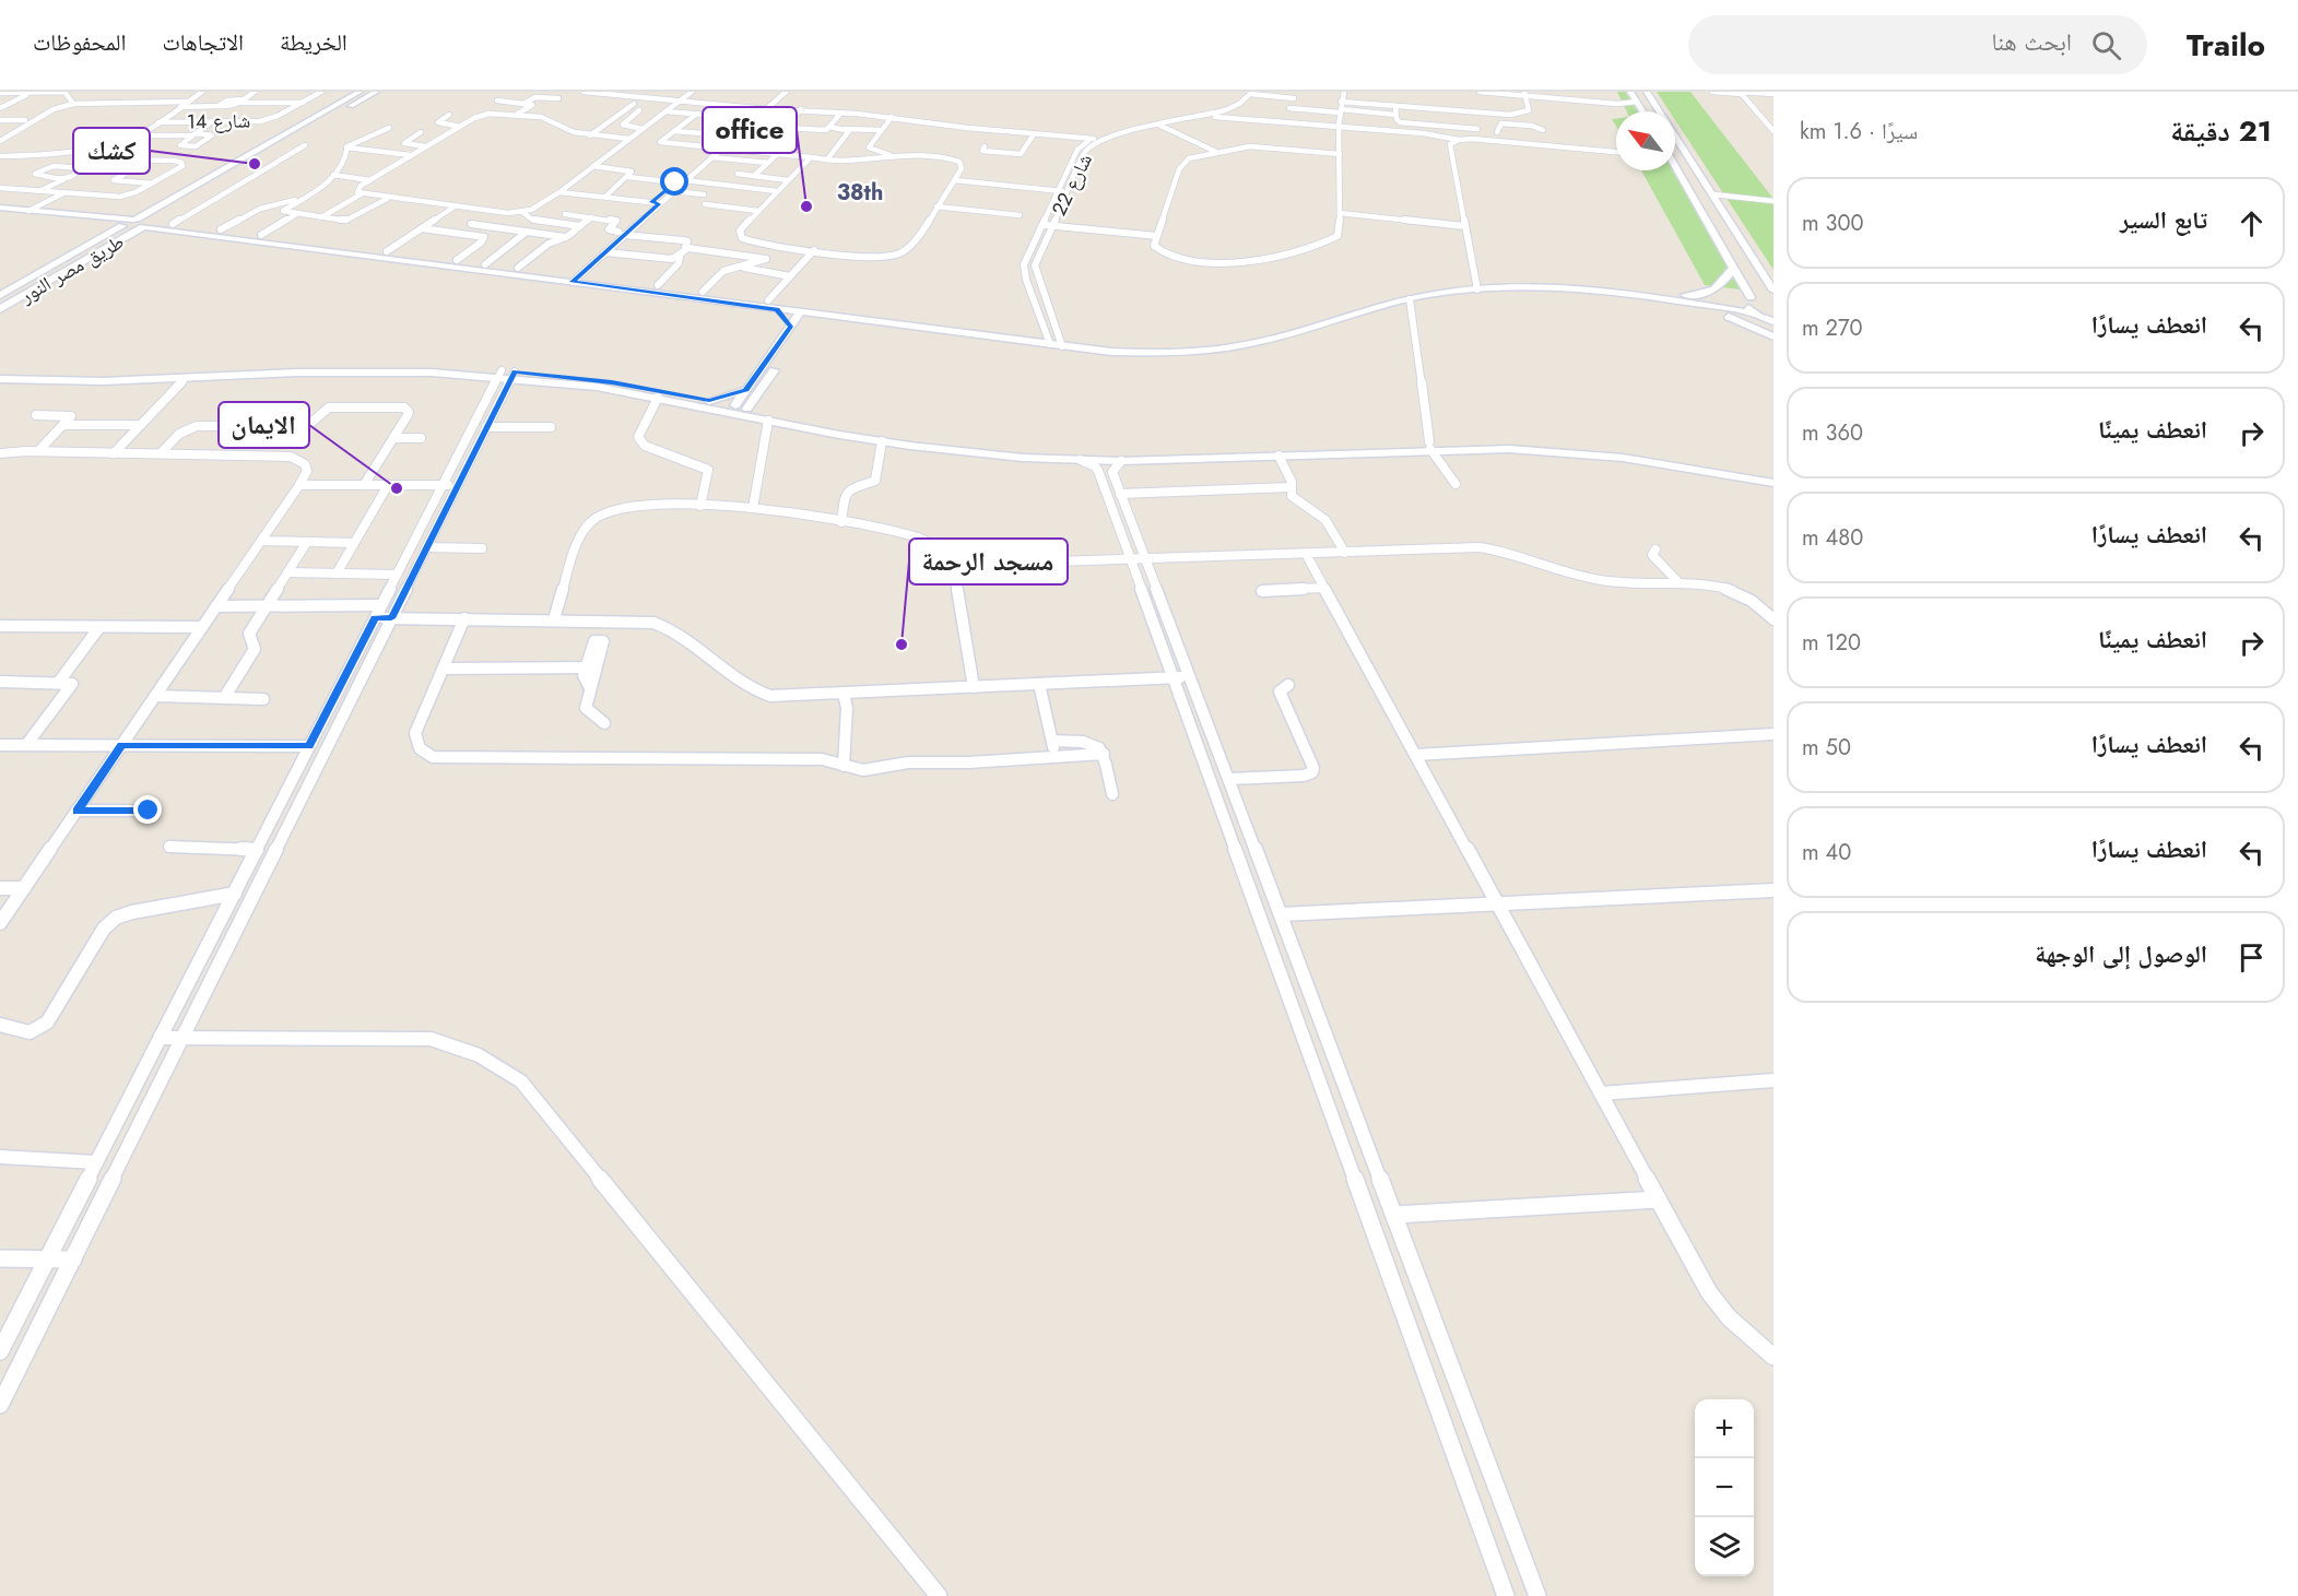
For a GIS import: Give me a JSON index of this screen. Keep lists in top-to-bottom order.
{
  "streets": {
    "street": ["شارع 14", "شارع 22", "طريق مصر النور"]
  },
  "districts": ["38th"],
  "places": [
    "كشك",
    "office",
    "الايمان",
    "مسجد الرحمة"
  ],
  "north": "top left",
  "page": {
    "header": "Trailo",
    "search": "ابحث هنا",
    "nav": ["الخريطة", "الاتجاهات", "المحفوظات"],
    "heading": ["21 دقيقة", "سيرًا · 1.6 km"],
    "list": [
      ["تابع السير", "300 m"],
      ["انعطف يسارًا", "270 m"],
      ["انعطف يمينًا", "360 m"],
      ["انعطف يسارًا", "480 m"],
      ["انعطف يمينًا", "120 m"],
      ["انعطف يسارًا", "50 m"],
      ["انعطف يسارًا", "40 m"],
      "الوصول إلى الوجهة"
    ],
    "map_buttons": ["+", "−"]
  }
}
